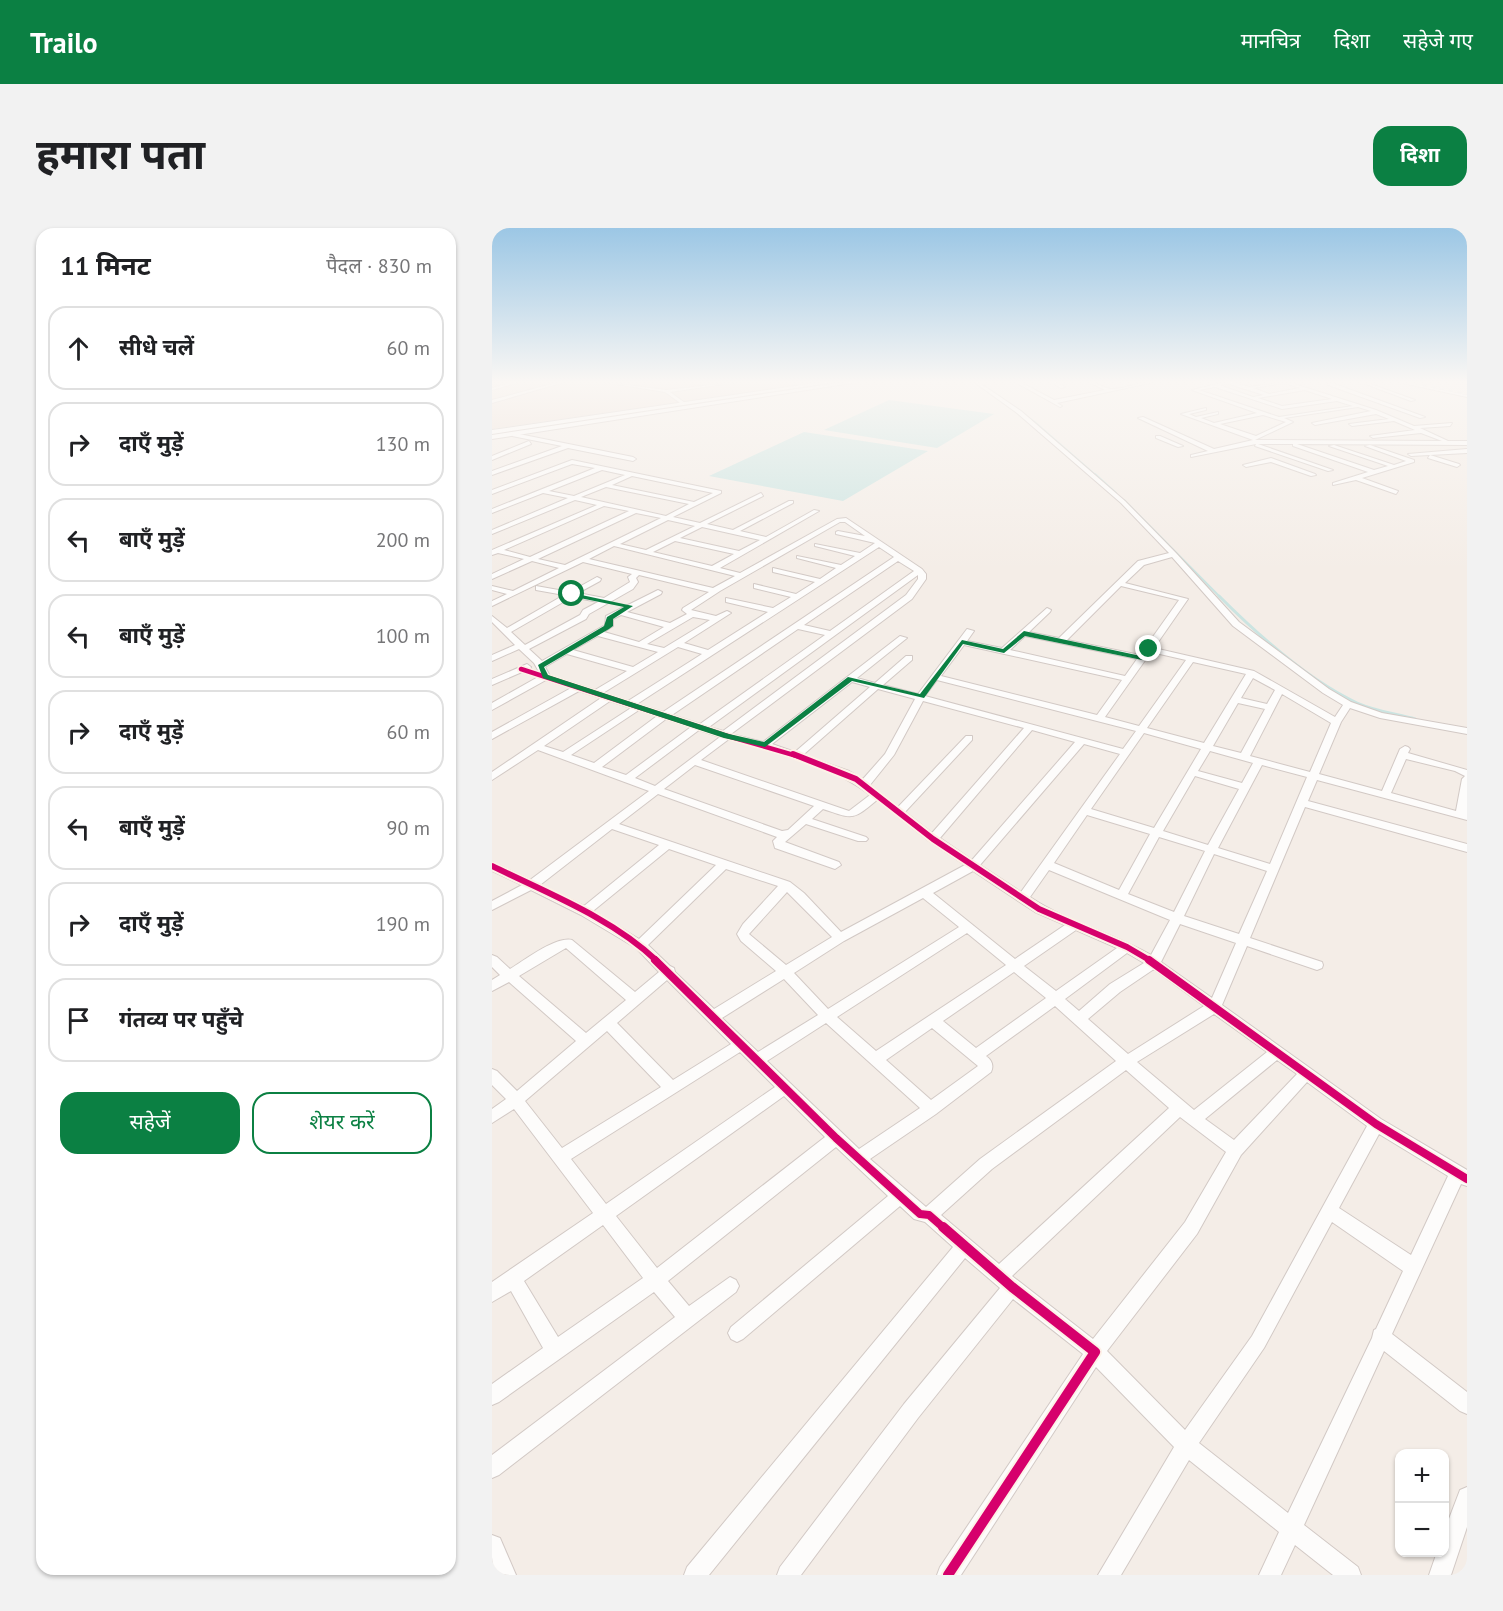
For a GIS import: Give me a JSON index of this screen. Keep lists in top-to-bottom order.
{
  "page": {
    "header": "Trailo",
    "nav": ["मानचित्र", "दिशा", "सहेजे गए"],
    "title": "हमारा पता",
    "buttons": [
      "दिशा",
      ["सहेजें", "शेयर करें"]
    ],
    "heading": ["11 मिनट", "पैदल · 830 m"],
    "list": [
      ["सीधे चलें", "60 m"],
      ["दाएँ मुड़ें", "130 m"],
      ["बाएँ मुड़ें", "200 m"],
      ["बाएँ मुड़ें", "100 m"],
      ["दाएँ मुड़ें", "60 m"],
      ["बाएँ मुड़ें", "90 m"],
      ["दाएँ मुड़ें", "190 m"],
      "गंतव्य पर पहुँचे"
    ],
    "map_buttons": ["+", "−"]
  }
}
